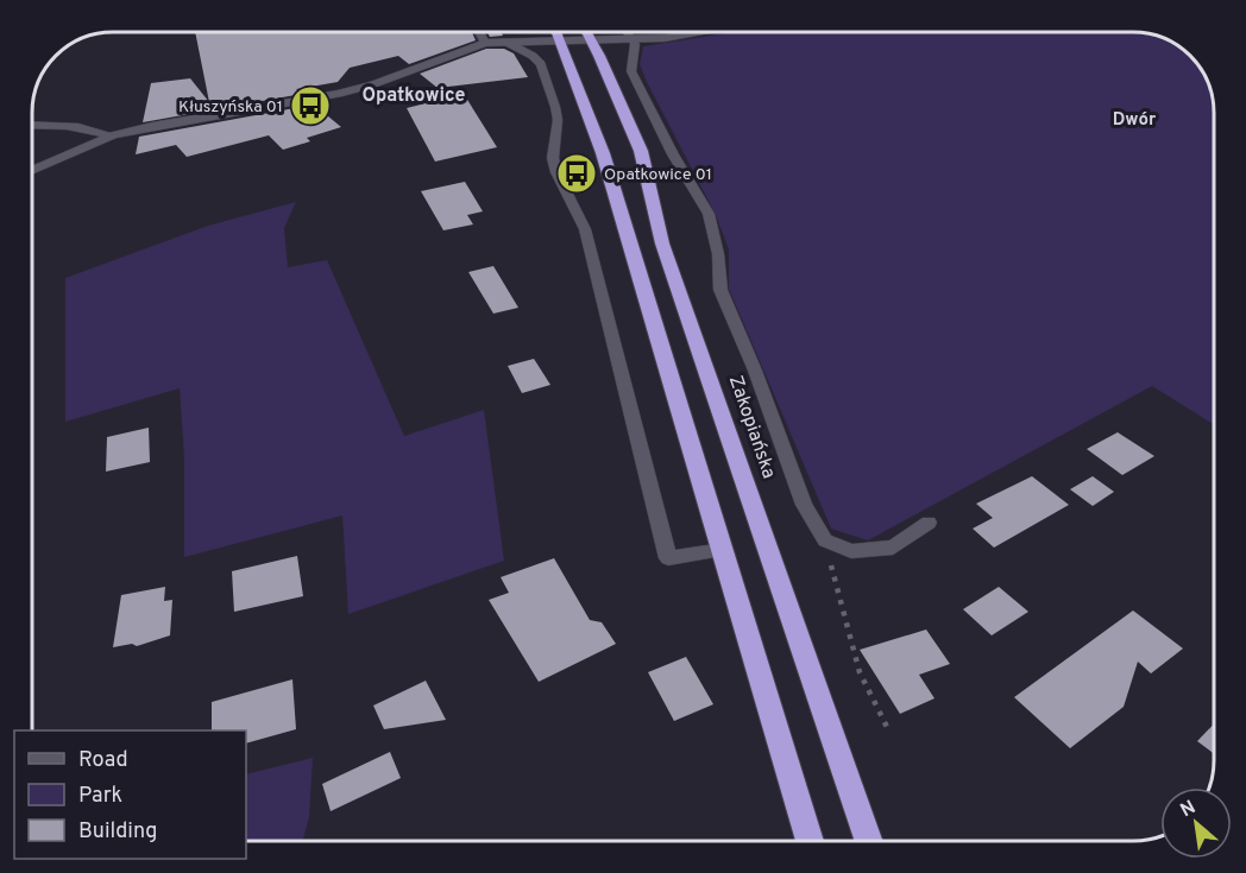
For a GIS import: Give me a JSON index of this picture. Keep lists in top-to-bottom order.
{
  "streets": {
    "highway": ["Zakopiańska"]
  },
  "districts": ["Opatkowice", "Dwór"],
  "places": {
    "bus stop": ["Kłuszyńska 01", "Opatkowice 01"]
  },
  "legend": ["Road", "Park", "Building"],
  "north": "top left"
}
